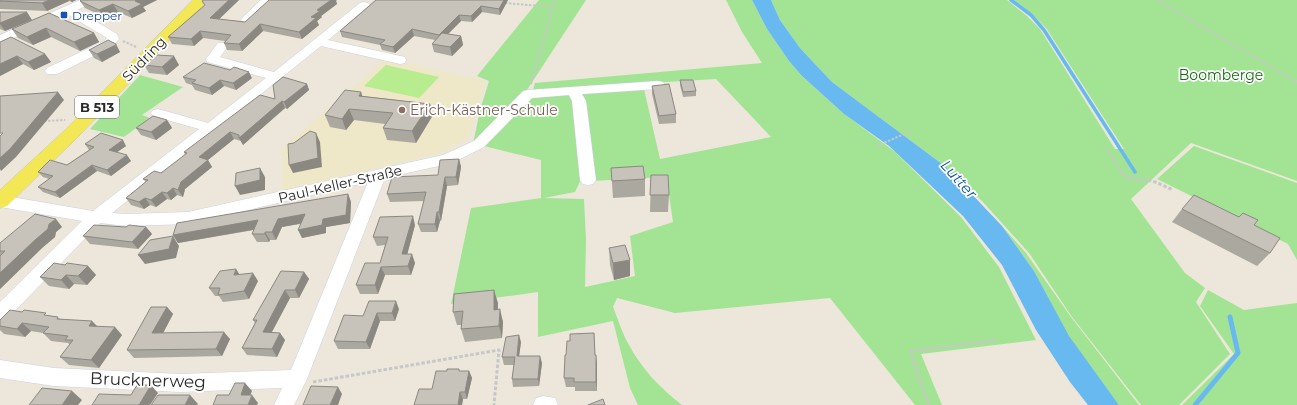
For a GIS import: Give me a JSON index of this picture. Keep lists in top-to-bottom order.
{
  "streets": {
    "main road": ["Südring", "B 513"],
    "street": ["Paul-Keller-Straße", "Brucknerweg"]
  },
  "crossings": [
    ["Südring", "Paul-Keller-Straße"]
  ],
  "water": ["Lutter"],
  "parks": ["Boomberge"],
  "places": {
    "transit": ["Drepper"],
    "other": ["Erich-Kästner-Schule"]
  }
}
